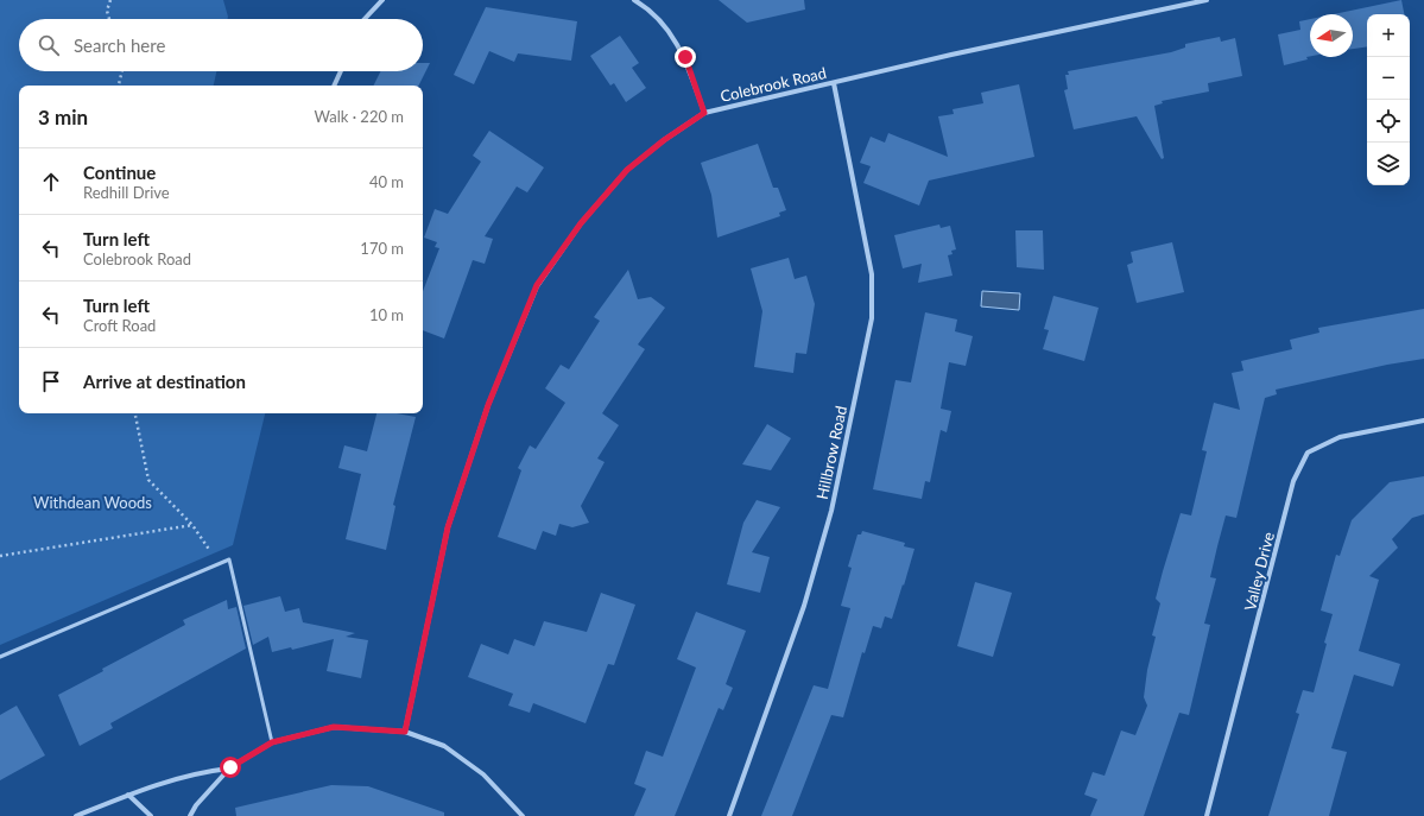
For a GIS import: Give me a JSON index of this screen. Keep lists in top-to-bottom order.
{
  "streets": {
    "street": ["Colebrook Road", "Hillbrow Road", "Valley Drive"]
  },
  "crossings": [
    ["Colebrook Road", "Hillbrow Road"]
  ],
  "parks": ["Withdean Woods"],
  "north": "left",
  "page": {
    "map_buttons": ["+", "−"],
    "search": "Search here",
    "heading": ["3 min", "Walk · 220 m"],
    "list": [
      ["Continue", "Redhill Drive", "40 m"],
      ["Turn left", "Colebrook Road", "170 m"],
      ["Turn left", "Croft Road", "10 m"],
      "Arrive at destination"
    ]
  }
}
